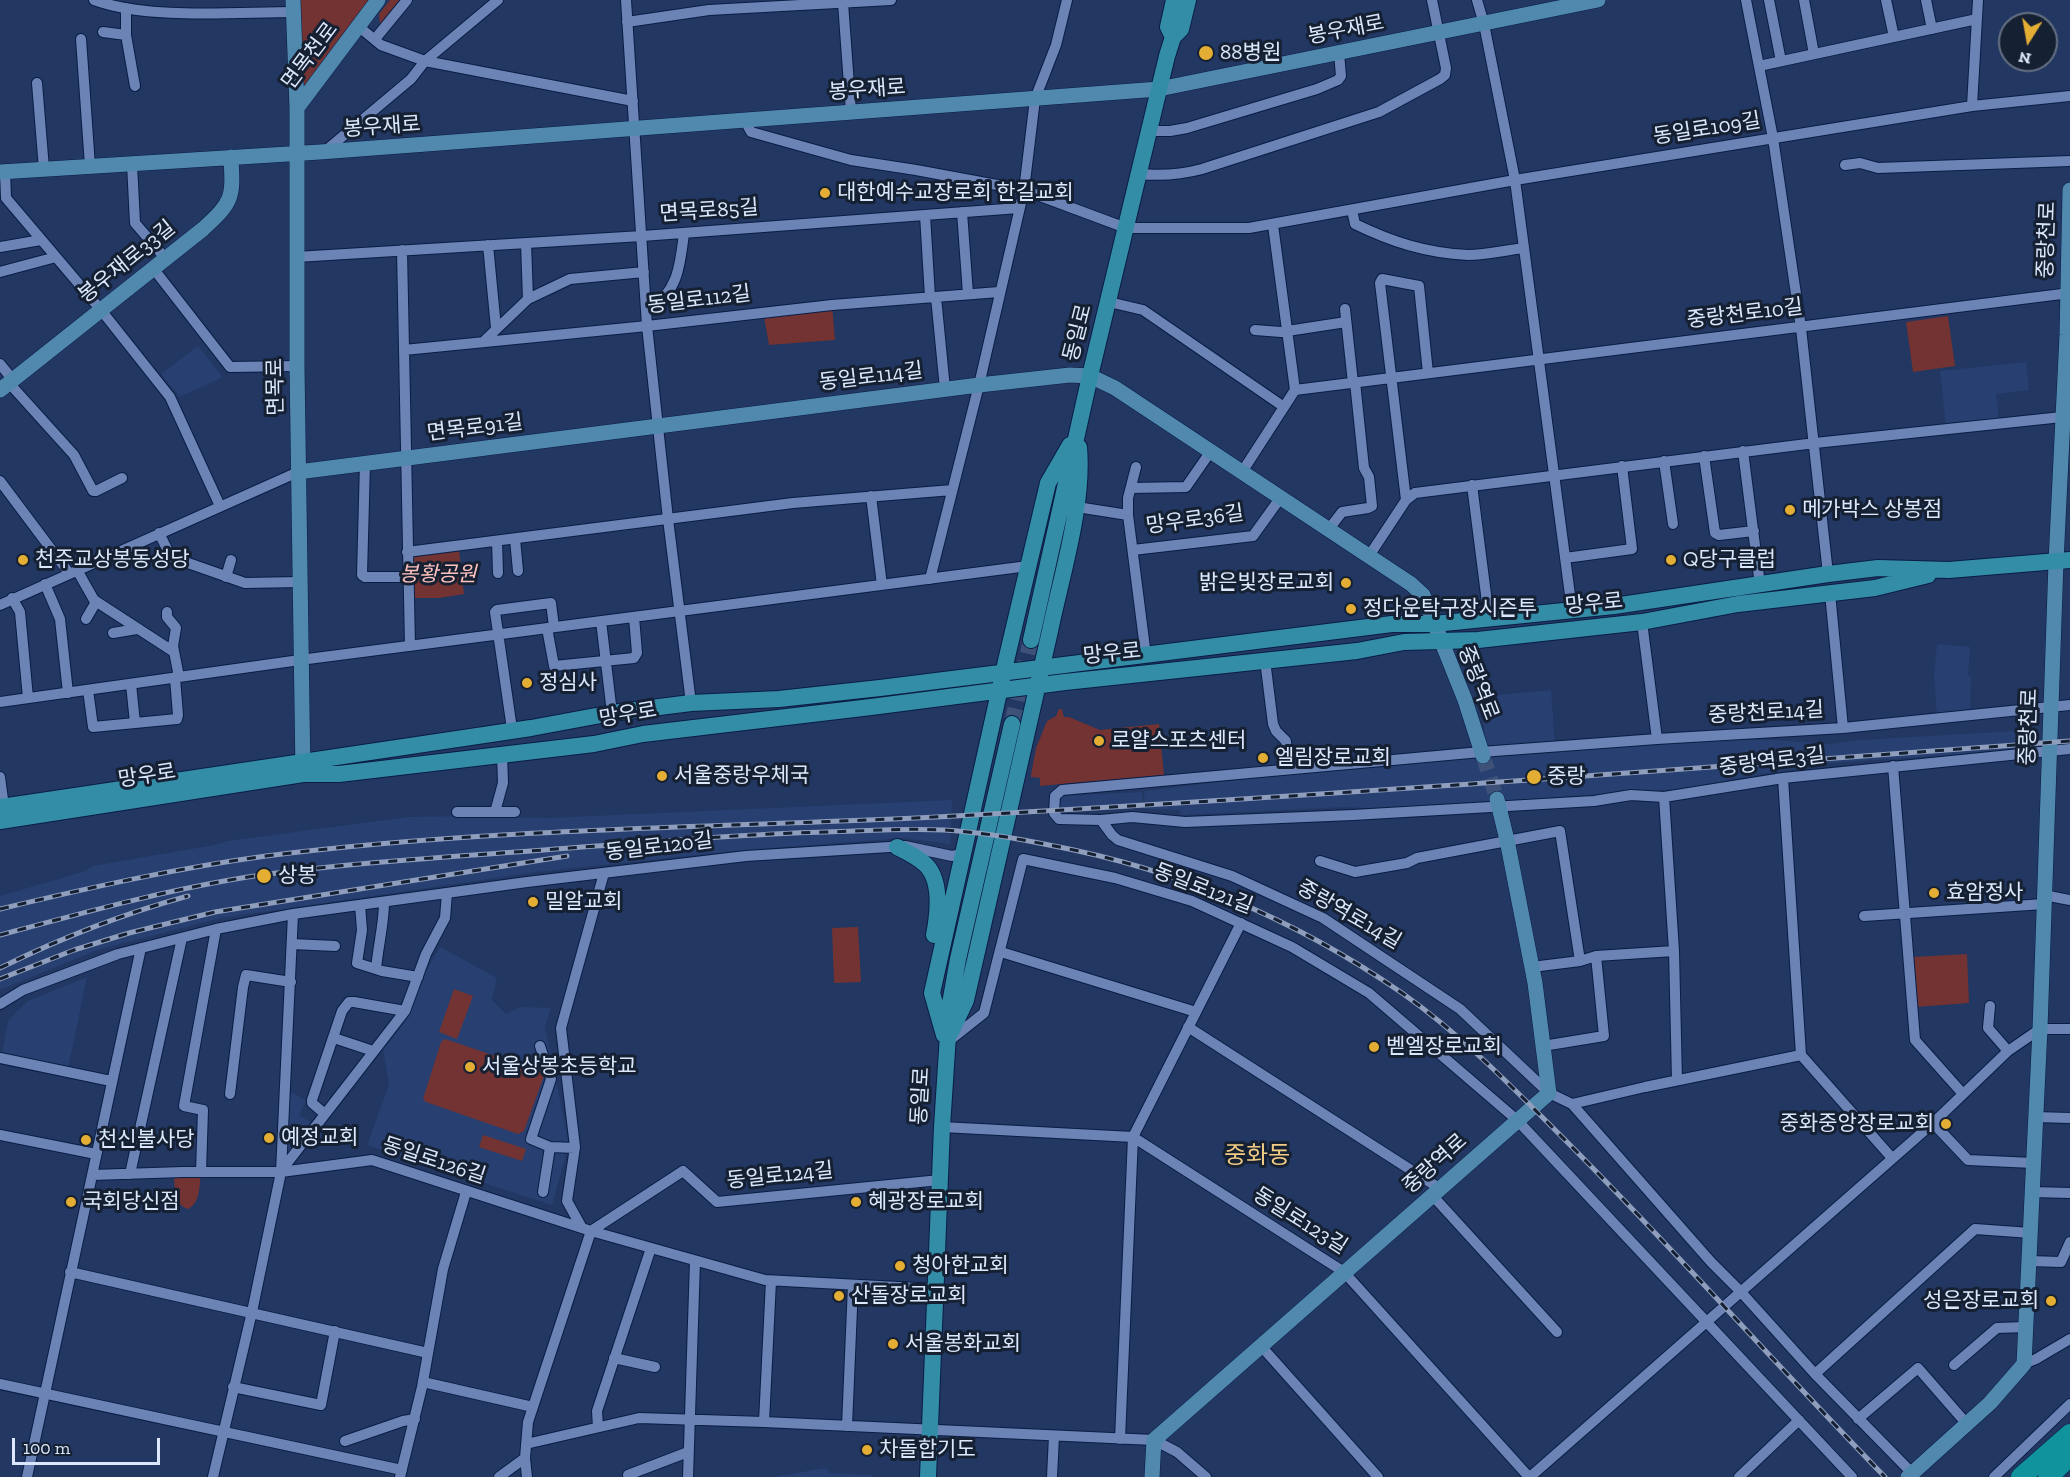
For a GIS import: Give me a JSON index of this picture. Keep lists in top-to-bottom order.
{
  "streets": {
    "main road": ["동일로", "망우로"],
    "street": [
      "봉우재로",
      "면목천로",
      "동일로109길",
      "면목로85길",
      "중랑천로",
      "봉우재로33길",
      "동일로112길",
      "중랑천로10길",
      "동일로114길",
      "면목로",
      "면목로91길",
      "망우로36길",
      "중랑역로",
      "중랑천로14길",
      "중랑역로3길",
      "동일로120길",
      "동일로121길",
      "중랑역로14길",
      "동일로126길",
      "동일로124길",
      "동일로123길"
    ]
  },
  "crossings": [
    ["봉우재로", "봉우재로33길"],
    ["봉우재로", "동일로"],
    ["봉우재로", "면목로"],
    ["면목천로", "면목로"],
    ["동일로109길", "동일로"],
    ["면목로85길", "면목로"],
    ["중랑천로", "중랑천로10길"],
    ["중랑천로", "망우로"],
    ["중랑천로", "중랑천로14길"],
    ["중랑천로", "중랑역로3길"],
    ["동일로", "동일로114길"],
    ["동일로", "망우로36길"],
    ["동일로", "동일로121길"],
    ["동일로", "동일로126길"],
    ["동일로", "동일로124길"],
    ["동일로", "동일로123길"],
    ["동일로114길", "면목로91길"],
    ["동일로114길", "망우로36길"],
    ["면목로", "면목로91길"],
    ["면목로", "망우로"],
    ["망우로36길", "망우로"],
    ["망우로36길", "중랑역로"],
    ["망우로", "중랑역로"],
    ["망우로", "중랑천로14길"],
    ["중랑역로", "중랑천로14길"],
    ["중랑역로", "동일로121길"],
    ["중랑역로", "중랑역로14길"],
    ["중랑역로", "동일로123길"],
    ["중랑천로14길", "중랑역로3길"],
    ["중랑천로14길", "중랑역로14길"],
    ["중랑역로3길", "중랑역로14길"],
    ["동일로126길", "동일로124길"]
  ],
  "districts": ["중화동"],
  "parks": ["봉황공원"],
  "places": [
    "88병원",
    "대한예수교장로회 한길교회",
    "메가박스 상봉점",
    "천주교상봉동성당",
    "Q당구클럽",
    "밝은빛장로교회",
    "정다운탁구장시즌투",
    "정심사",
    "로얄스포츠센터",
    "엘림장로교회",
    "서울중랑우체국",
    "중랑",
    "상봉",
    "효암정사",
    "밀알교회",
    "벧엘장로교회",
    "서울상봉초등학교",
    "중화중앙장로교회",
    "예정교회",
    "천신불사당",
    "국회당신점",
    "혜광장로교회",
    "청아한교회",
    "산돌장로교회",
    "성은장로교회",
    "서울봉화교회",
    "차돌합기도"
  ],
  "scale_bar": "100 m",
  "north": "bottom"
}
